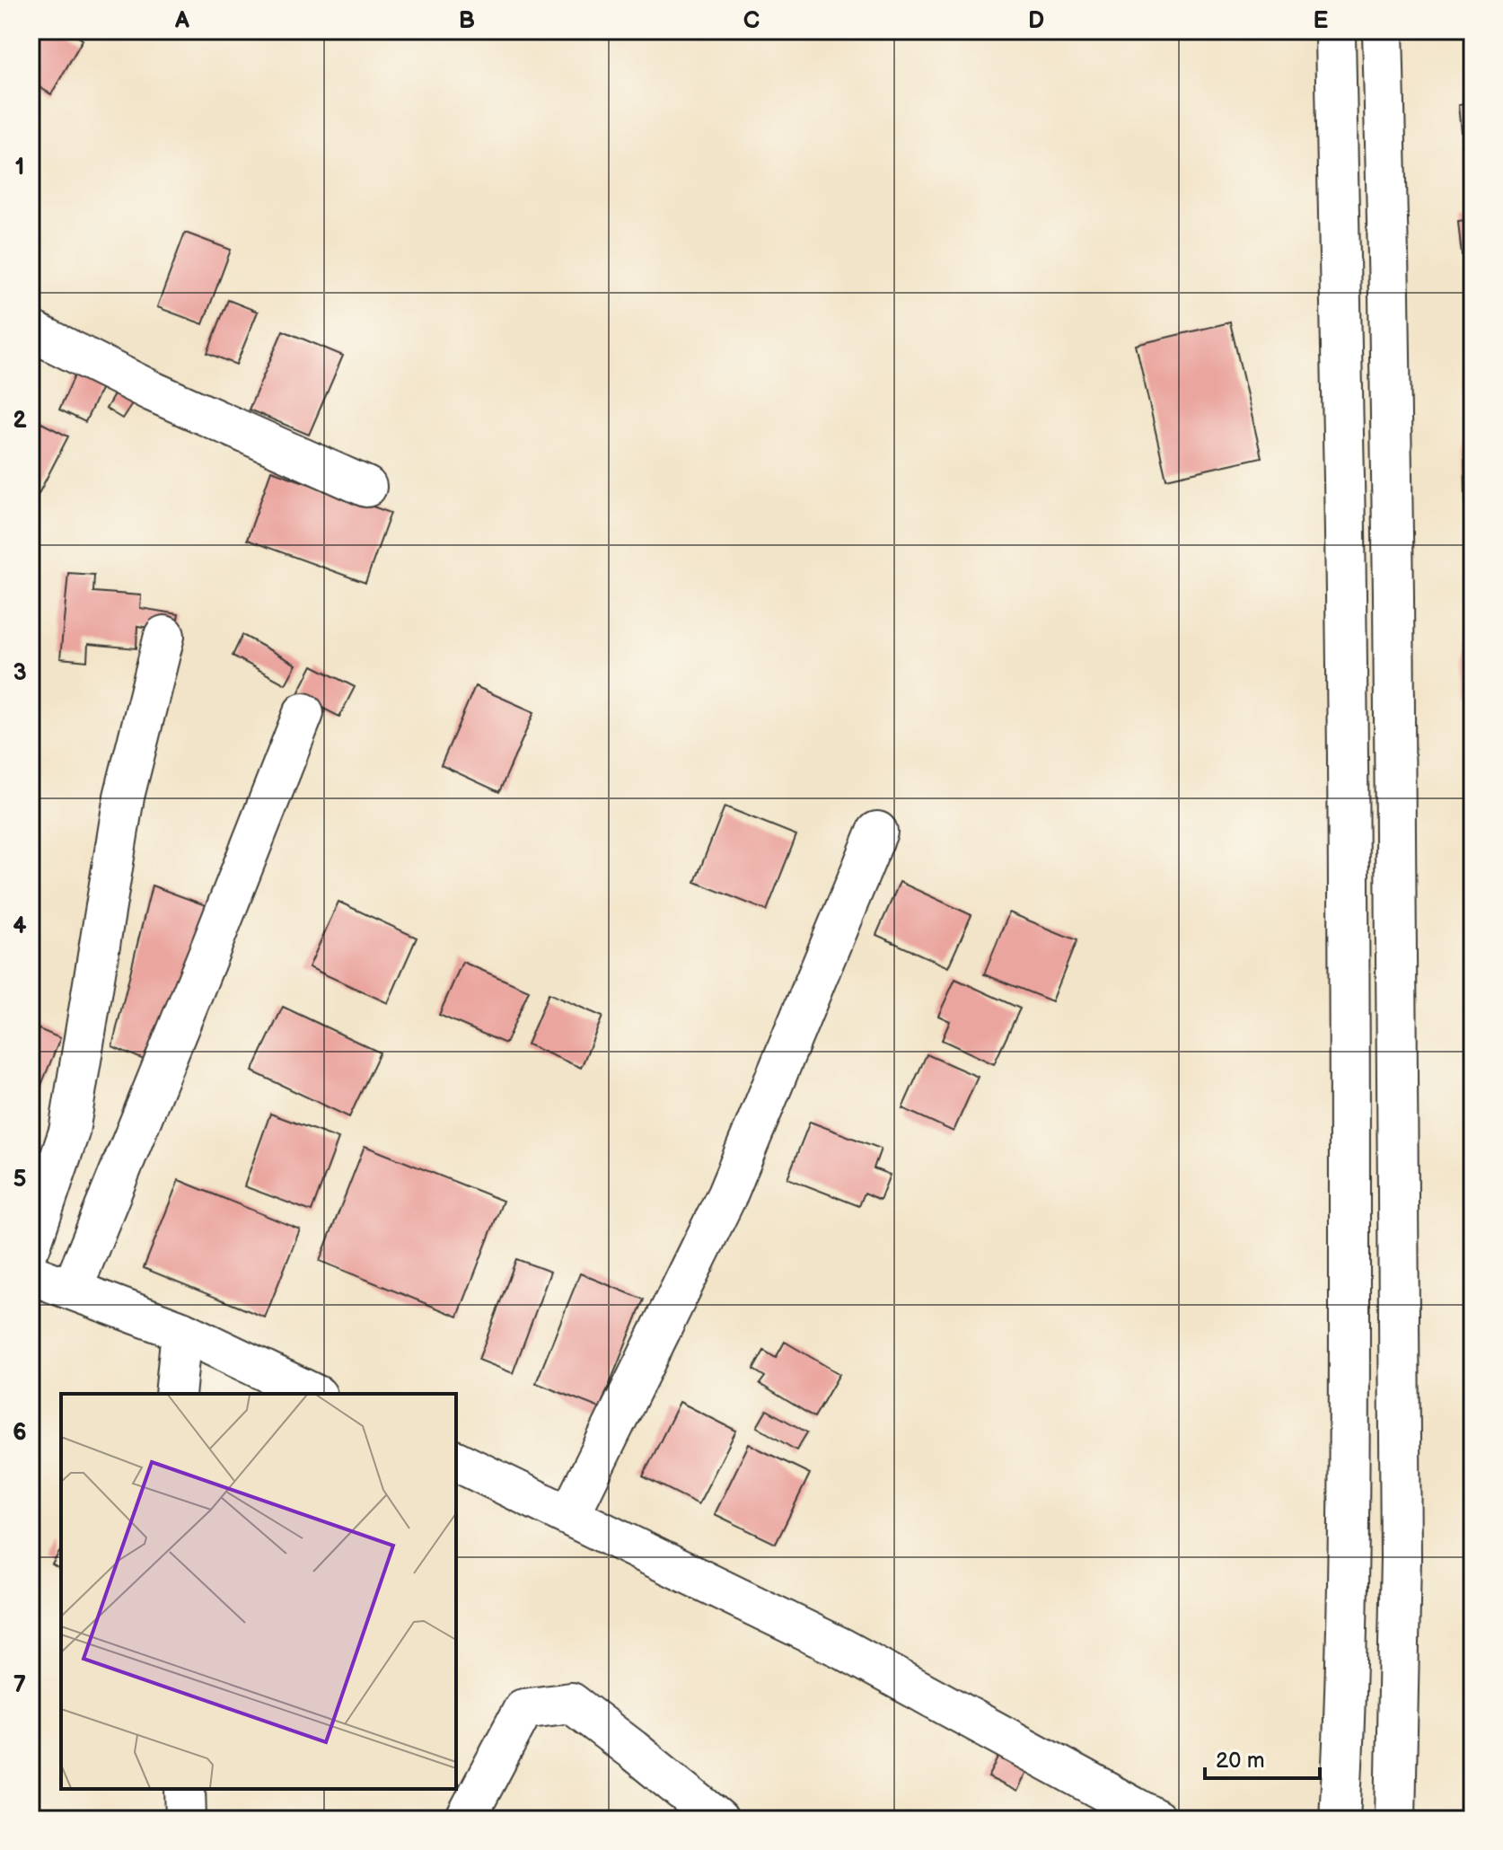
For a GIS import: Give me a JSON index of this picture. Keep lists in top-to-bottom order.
{
  "scale_bar": "20 m",
  "grid": {
    "columns": [
      "A",
      "B",
      "C",
      "D",
      "E"
    ],
    "rows": [
      "1",
      "2",
      "3",
      "4",
      "5",
      "6",
      "7"
    ]
  }
}
